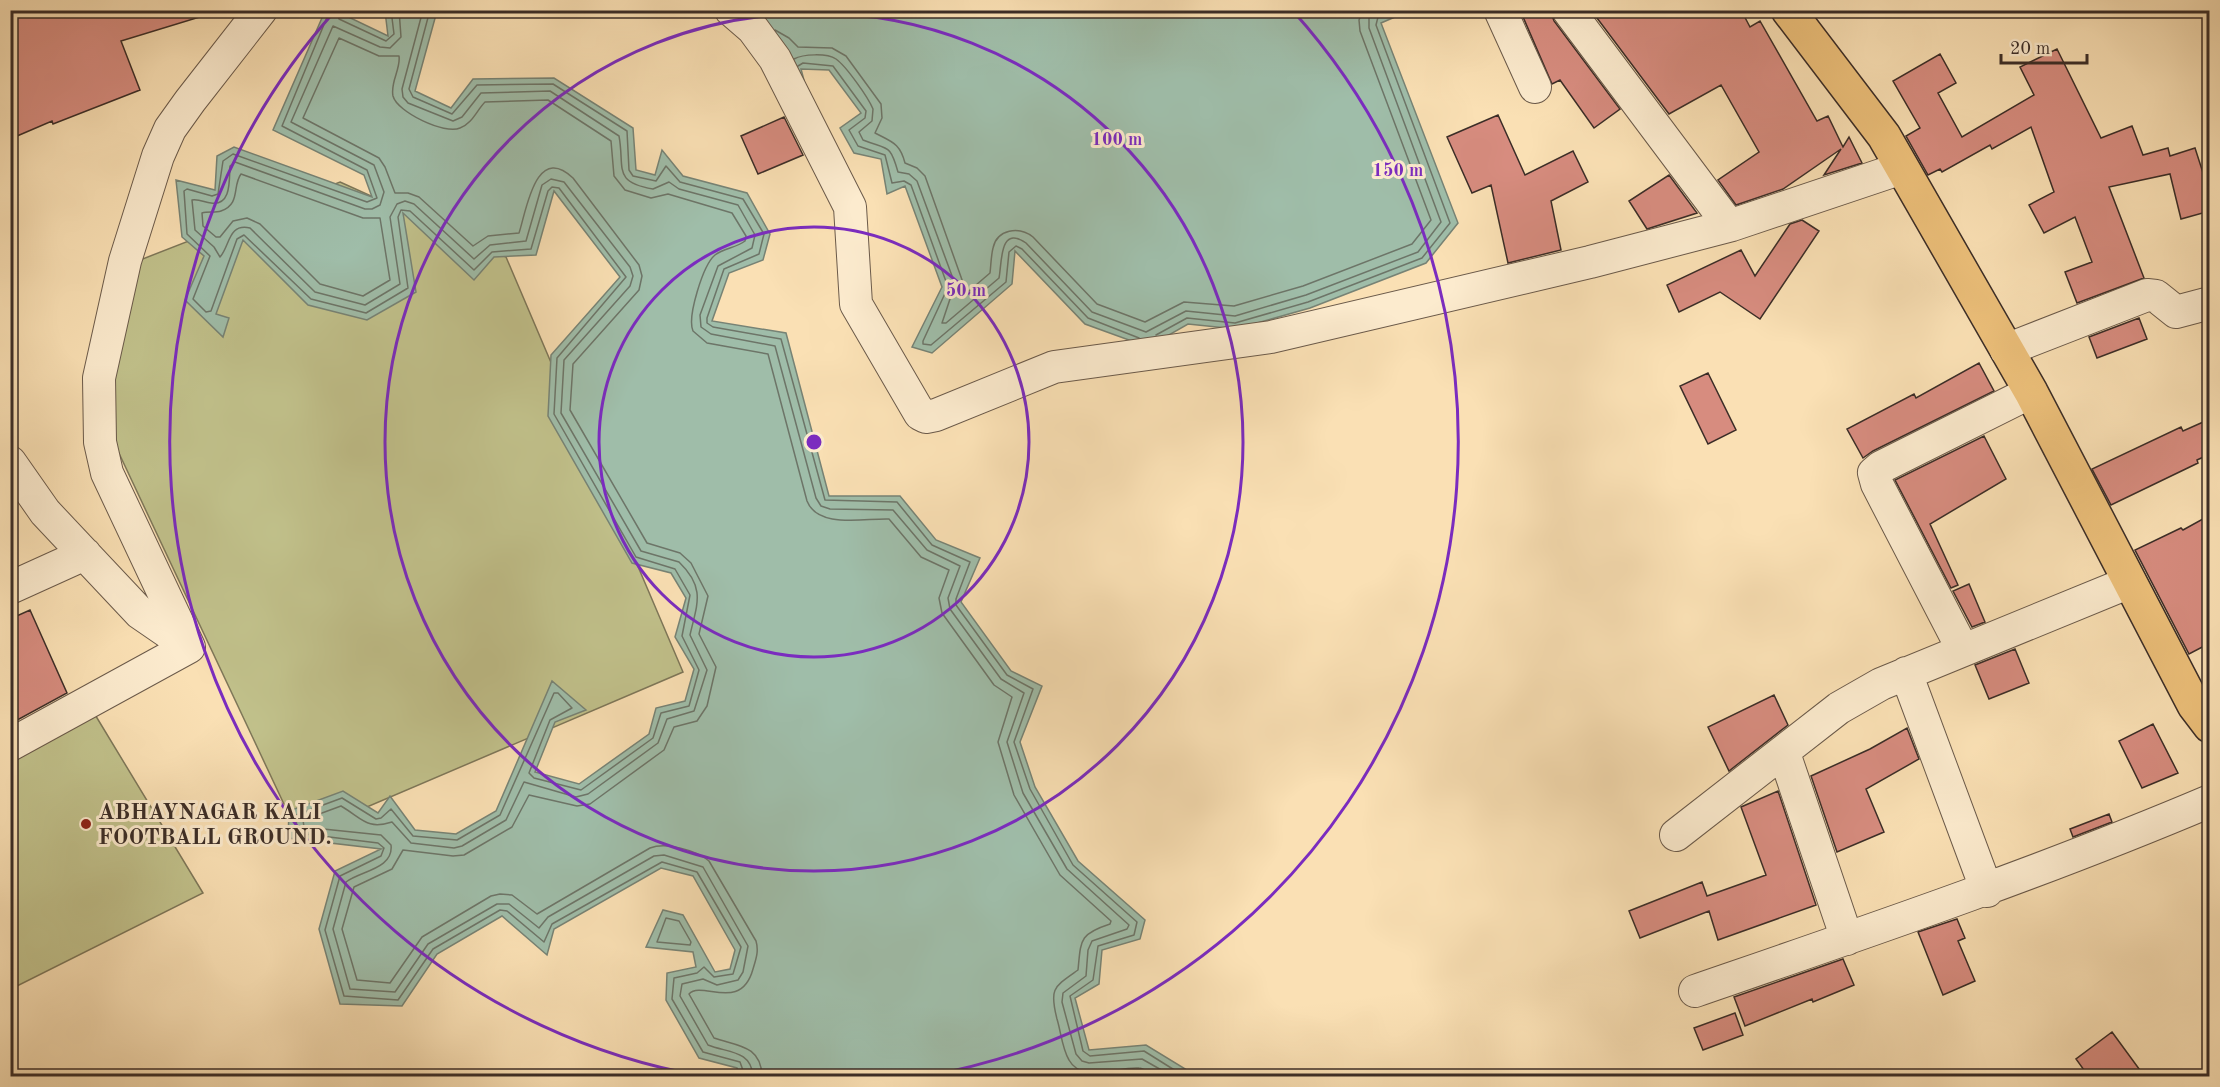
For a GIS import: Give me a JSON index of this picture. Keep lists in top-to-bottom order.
{
  "places": ["ABHAYNAGAR KALI FOOTBALL GROUND."],
  "scale_bar": "20 m",
  "rings": ["100 m", "150 m", "50 m"]
}
